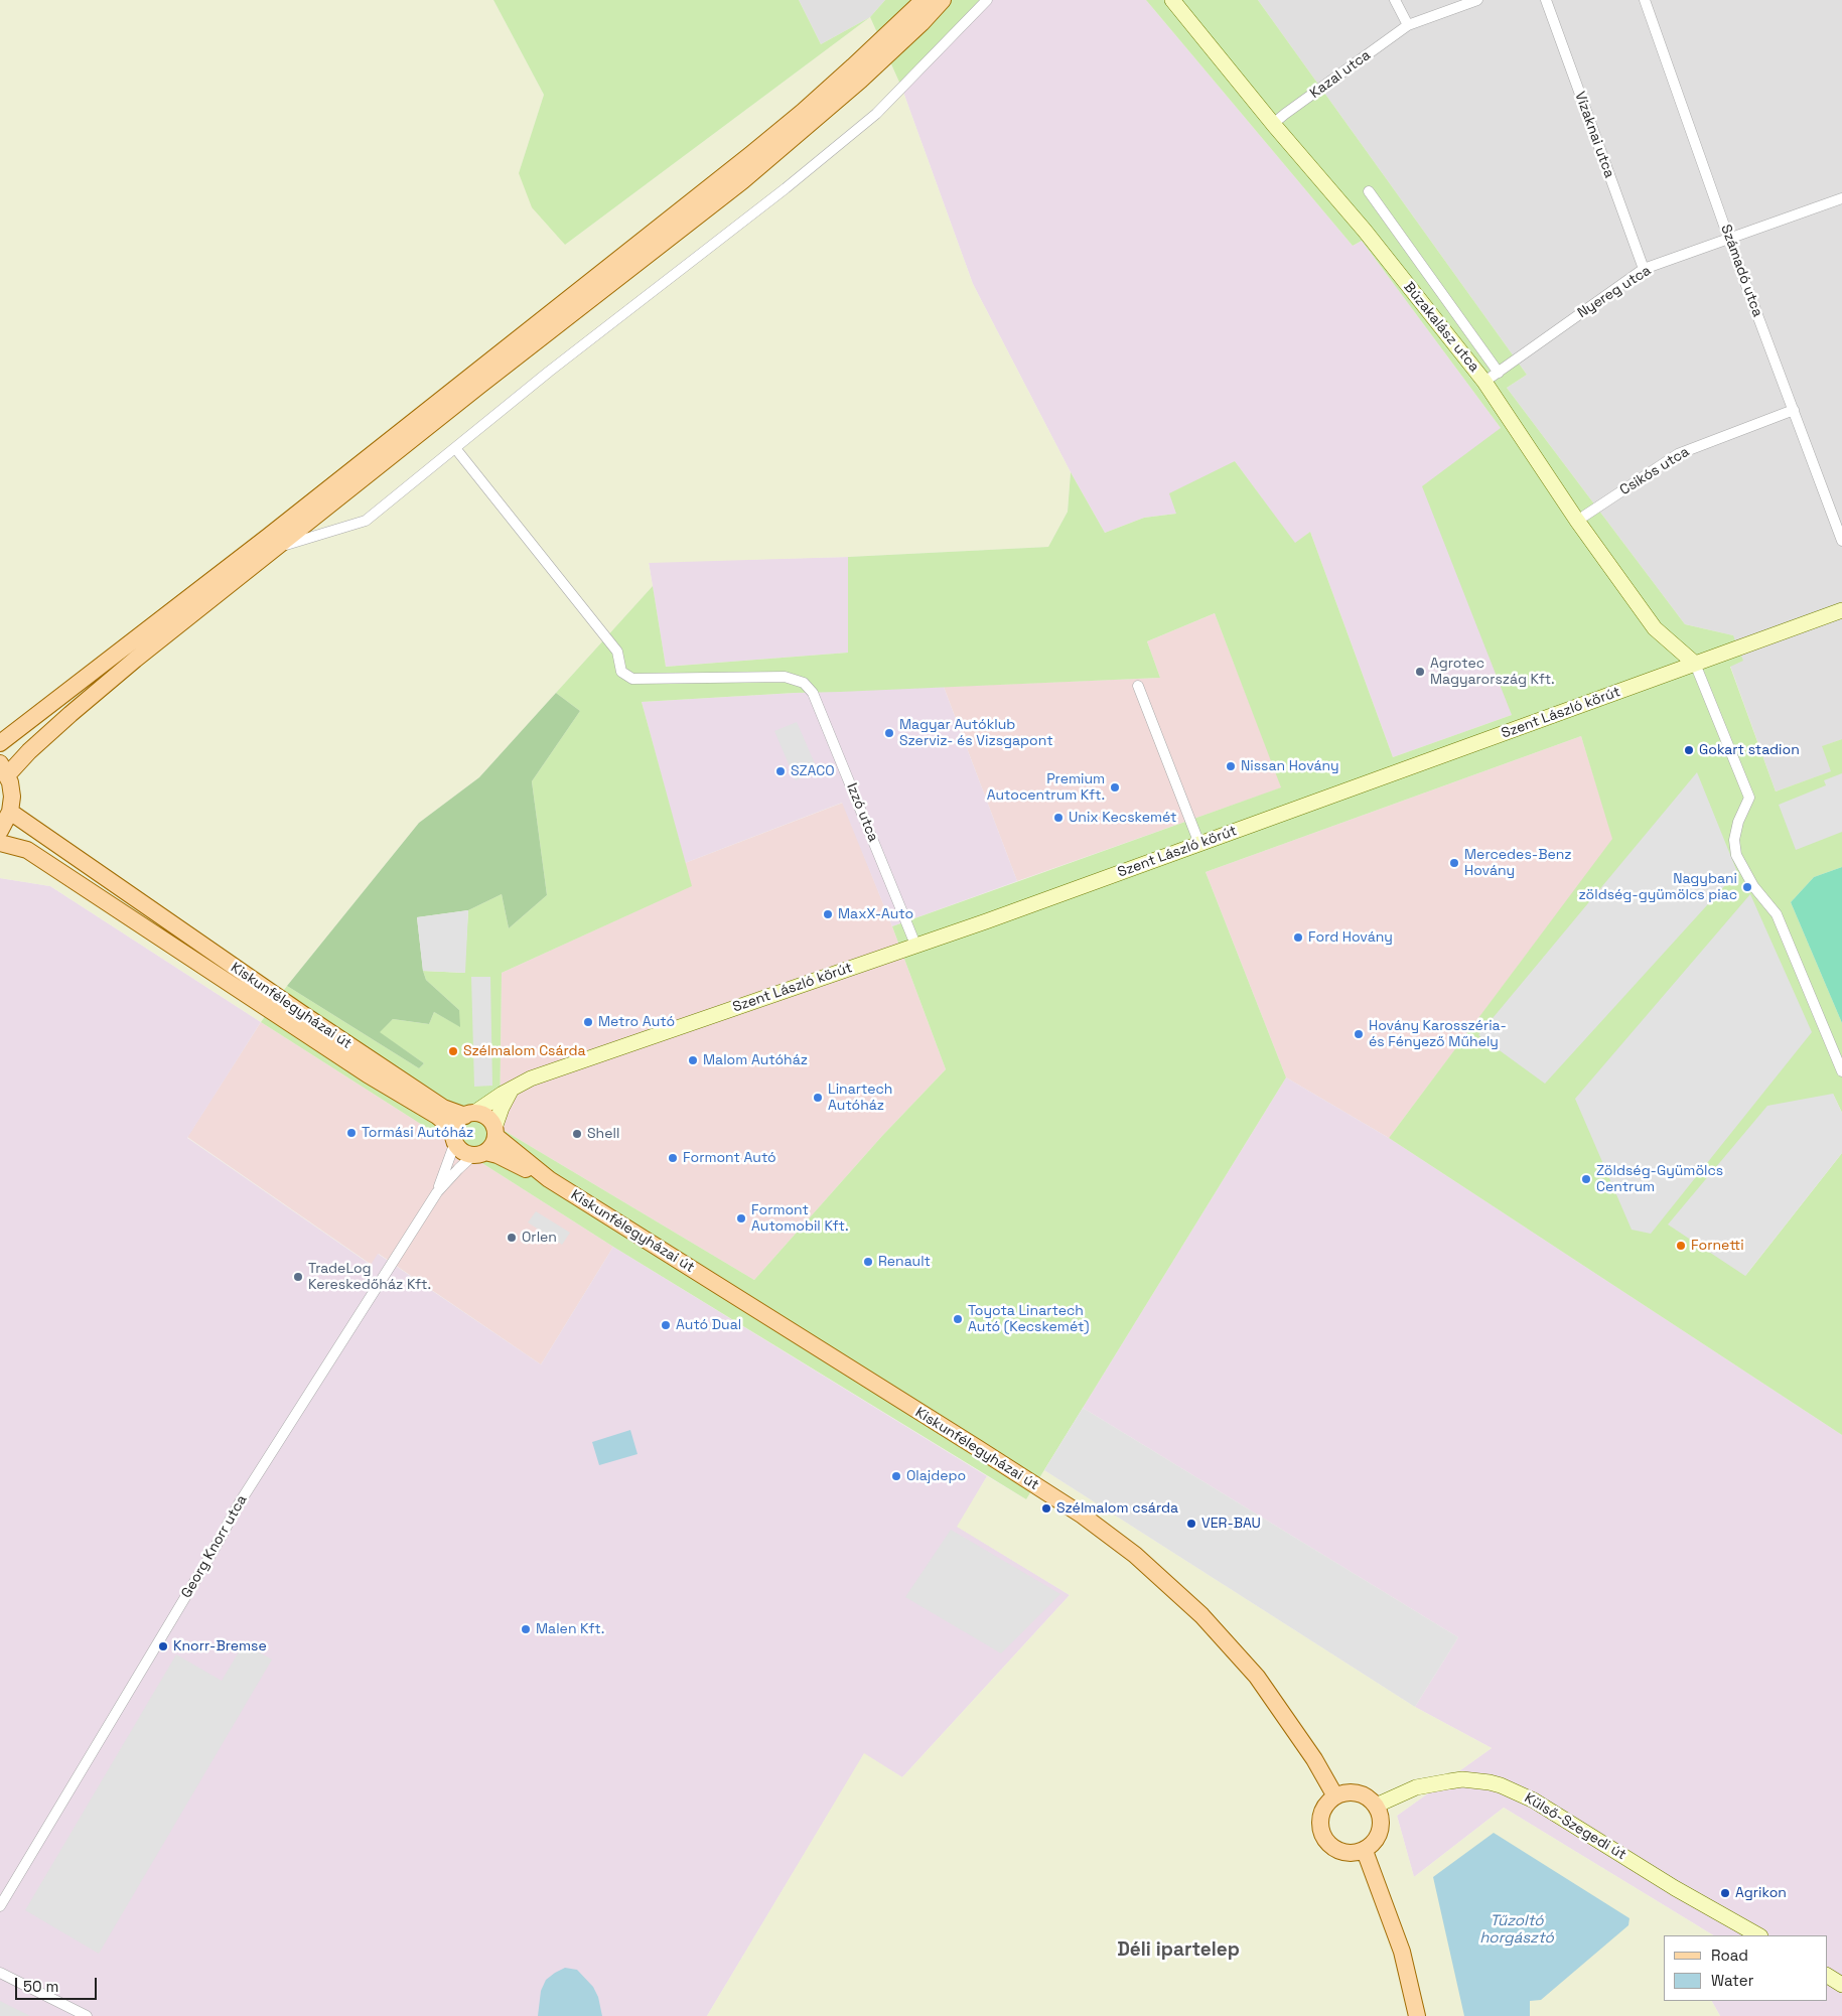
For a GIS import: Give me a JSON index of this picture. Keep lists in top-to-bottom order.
{
  "streets": {
    "main road": ["Kiskunfélegyházai út"],
    "street": [
      "Kazal utca",
      "Vízaknai utca",
      "Számadó utca",
      "Nyereg utca",
      "Búzakalász utca",
      "Csikós utca",
      "Szent László körút",
      "Izzó utca",
      "Georg Knorr utca",
      "Külső-Szegedi út"
    ]
  },
  "crossings": [
    ["Kazal utca", "Búzakalász utca"],
    ["Vízaknai utca", "Nyereg utca"],
    ["Számadó utca", "Nyereg utca"],
    ["Számadó utca", "Csikós utca"],
    ["Nyereg utca", "Búzakalász utca"],
    ["Búzakalász utca", "Csikós utca"],
    ["Búzakalász utca", "Szent László körút"],
    ["Szent László körút", "Izzó utca"],
    ["Szent László körút", "Kiskunfélegyházai út"],
    ["Szent László körút", "Georg Knorr utca"],
    ["Kiskunfélegyházai út", "Georg Knorr utca"],
    ["Kiskunfélegyházai út", "Külső-Szegedi út"]
  ],
  "districts": ["Déli ipartelep"],
  "water": ["Tűzoltó horgásztó"],
  "places": [
    "Agrotec Magyarország Kft.",
    "Magyar Autóklub Szerviz- és Vizsgapont",
    "Gokart stadion",
    "Nissan Hovány",
    "SZACO",
    "Premium Autocentrum Kft.",
    "Unix Kecskemét",
    "Mercedes-Benz Hovány",
    "Nagybani zöldség-gyümölcs piac",
    "MaxX-Auto",
    "Ford Hovány",
    "Metro Autó",
    "Hovány Karosszéria- és Fényező Műhely",
    "Szélmalom Csárda",
    "Malom Autóház",
    "Linartech Autóház",
    "Tormási Autóház",
    "Shell",
    "Formont Autó",
    "Zöldség-Gyümölcs Centrum",
    "Formont Automobil Kft.",
    "Orlen",
    "Fornetti",
    "Renault",
    "TradeLog Kereskedőház Kft.",
    "Toyota Linartech Autó (Kecskemét)",
    "Autó Dual",
    "Olajdepo",
    "Szélmalom csárda",
    "VER-BAU",
    "Malen Kft.",
    "Knorr-Bremse",
    "Agrikon"
  ],
  "legend": ["Road", "Water"],
  "scale_bar": "50 m"
}
